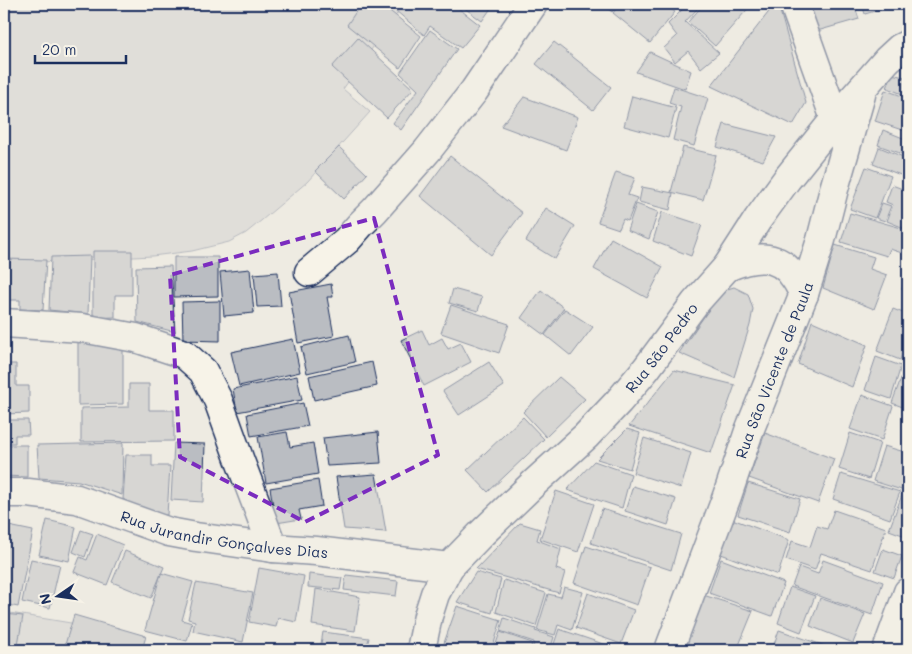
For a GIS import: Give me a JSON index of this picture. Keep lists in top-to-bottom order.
{
  "streets": {
    "street": ["Rua São Pedro", "Rua São Vicente de Paula", "Rua Jurandir Gonçalves Dias"]
  },
  "crossings": [
    ["Rua São Pedro", "Rua São Vicente de Paula"],
    ["Rua São Pedro", "Rua Jurandir Gonçalves Dias"]
  ],
  "scale_bar": "20 m",
  "north": "left"
}
